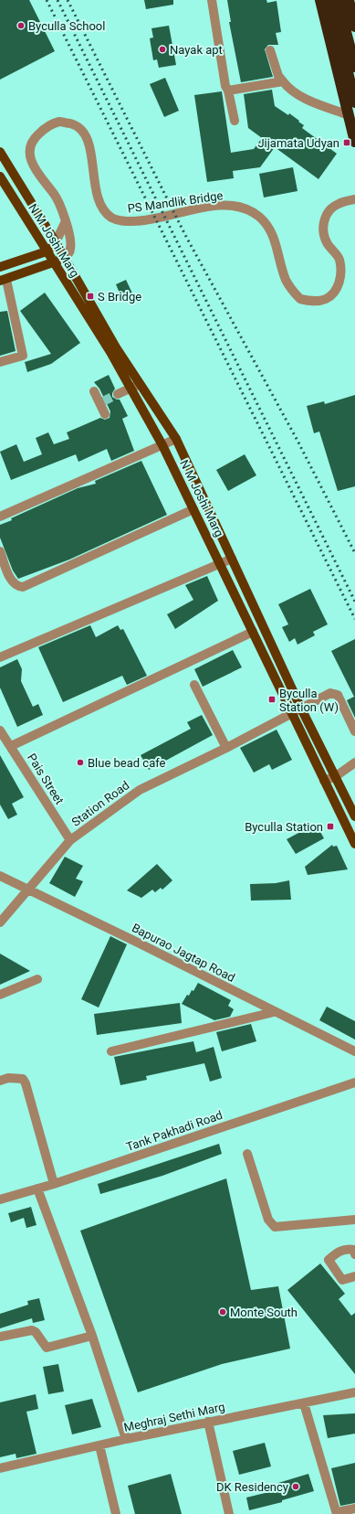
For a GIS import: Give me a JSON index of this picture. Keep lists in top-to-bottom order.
{
  "streets": {
    "main road": ["N M Joshi Marg"],
    "street": [
      "PS Mandlik Bridge",
      "Pais Street",
      "Station Road",
      "Bapurao Jagtap Road",
      "Tank Pakhadi Road",
      "Meghraj Sethi Marg"
    ]
  },
  "crossings": [
    ["N M Joshi Marg", "Station Road"],
    ["Pais Street", "Station Road"],
    ["Station Road", "Bapurao Jagtap Road"]
  ],
  "places": {
    "other": [
      "Byculla School",
      "Nayak apt",
      "Blue bead cafe",
      "Monte South",
      "DK Residency"
    ],
    "transit": [
      "Jijamata Udyan",
      "S Bridge",
      "Byculla Station (W)",
      "Byculla Station"
    ]
  }
}
